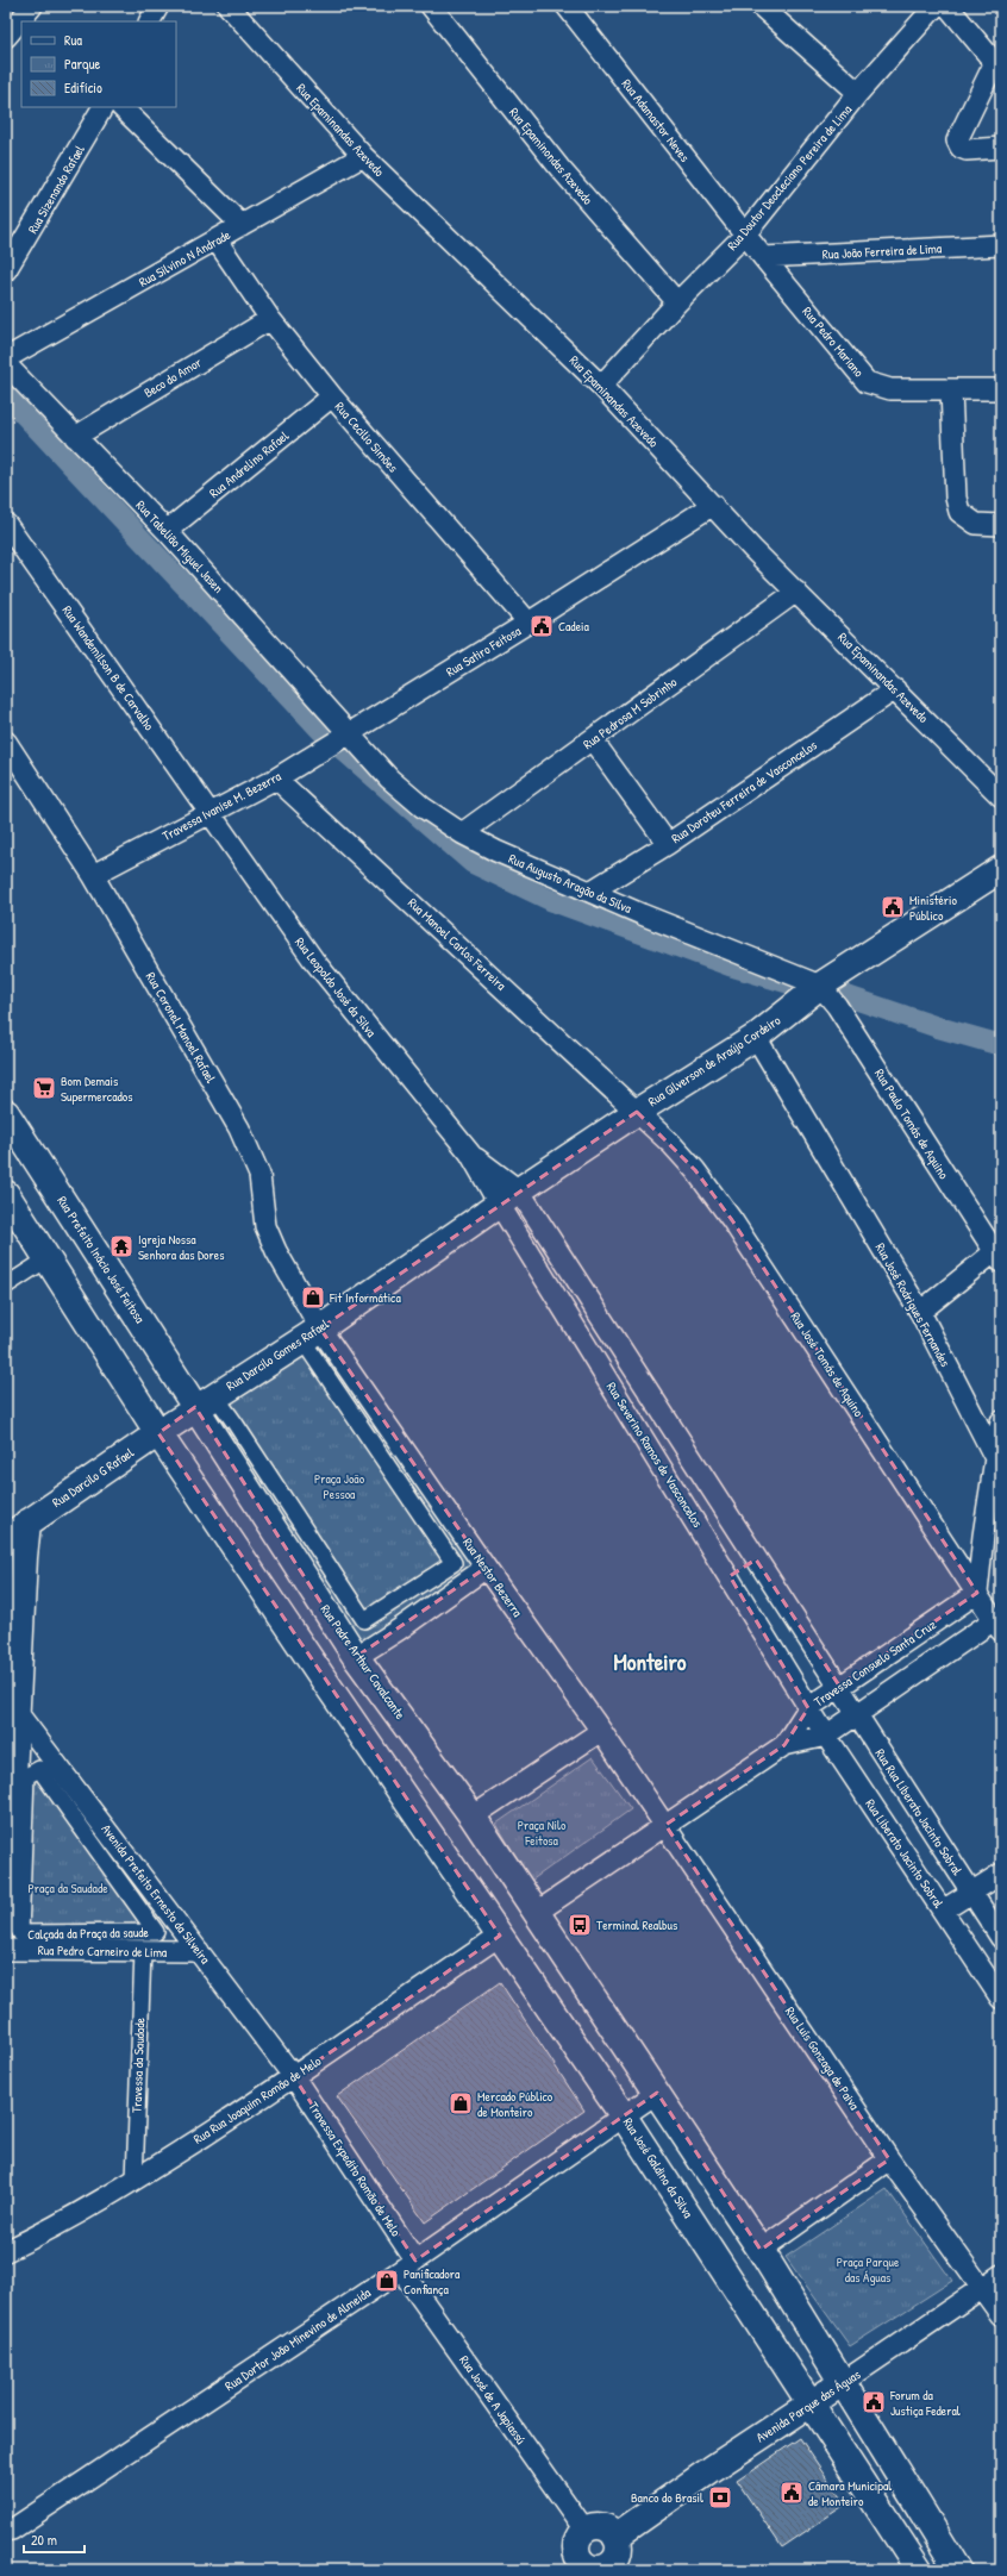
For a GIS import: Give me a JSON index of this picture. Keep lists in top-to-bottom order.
{
  "streets": {
    "main road": [
      "Rua Gilverson de Araújo Cordeiro",
      "Rua Prefeito Inácio José Feitosa",
      "Rua Darcilo Gomes Rafael",
      "Rua Darcilo G Rafael",
      "Rua Padre Arthur Cavalcante",
      "Rua José Galdino da Silva",
      "Avenida Parque das Águas"
    ],
    "street": [
      "Rua Adamastor Neves",
      "Rua Epaminandas Azevedo",
      "Rua Epaminondas Azevedo",
      "Rua Doutor Deocleciano Pereira de Lima",
      "Rua Sizenando Rafael",
      "Rua João Ferreira de Lima",
      "Rua Silvino N Andrade",
      "Rua Pedro Mariano",
      "Beco do Amor",
      "Rua Cecilio Simões",
      "Rua Andrelino Rafael",
      "Rua Tabelião Miguel Jasen",
      "Rua Satiro Feitosa",
      "Rua Wandemilson B de Carvalho",
      "Rua Pedrosa M Sobrinho",
      "Rua Doroteu Ferreira de Vasconcelos",
      "Travessa Ivanise M. Bezerra",
      "Rua Augusto Aragão da Silva",
      "Rua Manoel Carlos Ferreira",
      "Rua Leopoldo José da Silva",
      "Rua Coronel Manoel Rafael",
      "Rua Paulo Tomás de Aquino",
      "Rua José Rodrigues Fernandes",
      "Rua José Tomás de Aquino",
      "Rua Severino Ramos de Vasconcelos",
      "Rua Nestor Bezerra",
      "Travessa Consuelo Santa Cruz",
      "Rua Rua Liberato Jacinto Sobral",
      "Rua Liberato Jacinto Sobral",
      "Avenida Prefeito Ernesto da Silveira",
      "Calçada da Praça da saude",
      "Rua Pedro Carneiro de Lima",
      "Rua Luís Gonzaga de Paiva",
      "Travessa da Saudade",
      "Rua Rua Joaquim Romão de Melo",
      "Travessa Expedito Romão de Melo",
      "Rua Dortor João Minevino de Almeida",
      "Rua José de A Japiassú"
    ]
  },
  "crossings": [
    ["Rua Adamastor Neves", "Rua Doutor Deocleciano Pereira de Lima"],
    ["Rua Adamastor Neves", "Rua Pedro Mariano"],
    ["Rua Epaminandas Azevedo", "Rua Doutor Deocleciano Pereira de Lima"],
    ["Rua Epaminandas Azevedo", "Rua Silvino N Andrade"],
    ["Rua Epaminandas Azevedo", "Rua Satiro Feitosa"],
    ["Rua Epaminandas Azevedo", "Rua Pedrosa M Sobrinho"],
    ["Rua Epaminandas Azevedo", "Rua Doroteu Ferreira de Vasconcelos"],
    ["Rua Epaminondas Azevedo", "Rua Doutor Deocleciano Pereira de Lima"],
    ["Rua Doutor Deocleciano Pereira de Lima", "Rua Pedro Mariano"],
    ["Rua João Ferreira de Lima", "Rua Pedro Mariano"],
    ["Rua Silvino N Andrade", "Rua Cecilio Simões"],
    ["Beco do Amor", "Rua Cecilio Simões"],
    ["Beco do Amor", "Rua Tabelião Miguel Jasen"],
    ["Rua Cecilio Simões", "Rua Andrelino Rafael"],
    ["Rua Cecilio Simões", "Rua Satiro Feitosa"],
    ["Rua Andrelino Rafael", "Rua Tabelião Miguel Jasen"],
    ["Rua Tabelião Miguel Jasen", "Rua Satiro Feitosa"],
    ["Rua Tabelião Miguel Jasen", "Travessa Ivanise M. Bezerra"],
    ["Rua Tabelião Miguel Jasen", "Rua Augusto Aragão da Silva"],
    ["Rua Satiro Feitosa", "Travessa Ivanise M. Bezerra"],
    ["Rua Satiro Feitosa", "Rua Augusto Aragão da Silva"],
    ["Rua Wandemilson B de Carvalho", "Travessa Ivanise M. Bezerra"],
    ["Rua Wandemilson B de Carvalho", "Rua Leopoldo José da Silva"],
    ["Rua Pedrosa M Sobrinho", "Rua Augusto Aragão da Silva"],
    ["Rua Doroteu Ferreira de Vasconcelos", "Rua Augusto Aragão da Silva"],
    ["Travessa Ivanise M. Bezerra", "Rua Augusto Aragão da Silva"],
    ["Travessa Ivanise M. Bezerra", "Rua Manoel Carlos Ferreira"],
    ["Travessa Ivanise M. Bezerra", "Rua Leopoldo José da Silva"],
    ["Travessa Ivanise M. Bezerra", "Rua Coronel Manoel Rafael"],
    ["Rua Augusto Aragão da Silva", "Rua Gilverson de Araújo Cordeiro"],
    ["Rua Augusto Aragão da Silva", "Rua Paulo Tomás de Aquino"],
    ["Rua Manoel Carlos Ferreira", "Rua Gilverson de Araújo Cordeiro"],
    ["Rua Manoel Carlos Ferreira", "Rua José Tomás de Aquino"],
    ["Rua Leopoldo José da Silva", "Rua Gilverson de Araújo Cordeiro"],
    ["Rua Leopoldo José da Silva", "Rua Darcilo Gomes Rafael"],
    ["Rua Leopoldo José da Silva", "Rua Severino Ramos de Vasconcelos"],
    ["Rua Coronel Manoel Rafael", "Rua Darcilo Gomes Rafael"],
    ["Rua Coronel Manoel Rafael", "Rua Nestor Bezerra"],
    ["Rua Gilverson de Araújo Cordeiro", "Rua Paulo Tomás de Aquino"],
    ["Rua Gilverson de Araújo Cordeiro", "Rua José Rodrigues Fernandes"],
    ["Rua Gilverson de Araújo Cordeiro", "Rua Darcilo Gomes Rafael"],
    ["Rua Gilverson de Araújo Cordeiro", "Rua José Tomás de Aquino"],
    ["Rua Gilverson de Araújo Cordeiro", "Rua Severino Ramos de Vasconcelos"],
    ["Rua Prefeito Inácio José Feitosa", "Rua Darcilo Gomes Rafael"],
    ["Rua Prefeito Inácio José Feitosa", "Rua Padre Arthur Cavalcante"],
    ["Rua Darcilo Gomes Rafael", "Rua Severino Ramos de Vasconcelos"],
    ["Rua Darcilo Gomes Rafael", "Rua Darcilo G Rafael"],
    ["Rua Darcilo Gomes Rafael", "Rua Nestor Bezerra"],
    ["Rua Darcilo Gomes Rafael", "Rua Padre Arthur Cavalcante"],
    ["Rua José Tomás de Aquino", "Travessa Consuelo Santa Cruz"],
    ["Rua Severino Ramos de Vasconcelos", "Travessa Consuelo Santa Cruz"],
    ["Rua Severino Ramos de Vasconcelos", "Rua Rua Liberato Jacinto Sobral"],
    ["Rua Severino Ramos de Vasconcelos", "Rua Liberato Jacinto Sobral"],
    ["Rua Nestor Bezerra", "Travessa Consuelo Santa Cruz"],
    ["Rua Nestor Bezerra", "Rua Luís Gonzaga de Paiva"],
    ["Travessa Consuelo Santa Cruz", "Rua Rua Liberato Jacinto Sobral"],
    ["Travessa Consuelo Santa Cruz", "Rua Liberato Jacinto Sobral"],
    ["Travessa Consuelo Santa Cruz", "Rua Luís Gonzaga de Paiva"],
    ["Avenida Prefeito Ernesto da Silveira", "Rua Pedro Carneiro de Lima"],
    ["Avenida Prefeito Ernesto da Silveira", "Rua Rua Joaquim Romão de Melo"],
    ["Avenida Prefeito Ernesto da Silveira", "Travessa Expedito Romão de Melo"],
    ["Rua Pedro Carneiro de Lima", "Travessa da Saudade"],
    ["Rua Luís Gonzaga de Paiva", "Avenida Parque das Águas"],
    ["Travessa da Saudade", "Rua Rua Joaquim Romão de Melo"],
    ["Rua Rua Joaquim Romão de Melo", "Rua José Galdino da Silva"],
    ["Rua Rua Joaquim Romão de Melo", "Travessa Expedito Romão de Melo"],
    ["Rua José Galdino da Silva", "Rua Dortor João Minevino de Almeida"],
    ["Rua José Galdino da Silva", "Avenida Parque das Águas"],
    ["Travessa Expedito Romão de Melo", "Rua Dortor João Minevino de Almeida"],
    ["Travessa Expedito Romão de Melo", "Rua José de A Japiassú"],
    ["Rua Dortor João Minevino de Almeida", "Rua José de A Japiassú"],
    ["Rua José de A Japiassú", "Avenida Parque das Águas"]
  ],
  "districts": ["Monteiro"],
  "parks": [
    "Praça João Pessoa",
    "Praça Nilo Feitosa",
    "Praça da Saudade",
    "Praça Parque das Águas"
  ],
  "places": {
    "public building": [
      "Cadeia",
      "Ministério Público",
      "Forum da Justiça Federal",
      "Câmara Municipal de Monteiro"
    ],
    "supermarket": ["Bom Demais Supermercados"],
    "temple": ["Igreja Nossa Senhora das Dores"],
    "shop": ["Fit Informática", "Mercado Público de Monteiro", "Panificadora Confiança"],
    "bus stop": ["Terminal Realbus"],
    "bank": ["Banco do Brasil"]
  },
  "legend": ["Rua", "Parque", "Edifício"],
  "scale_bar": "20 m"
}
